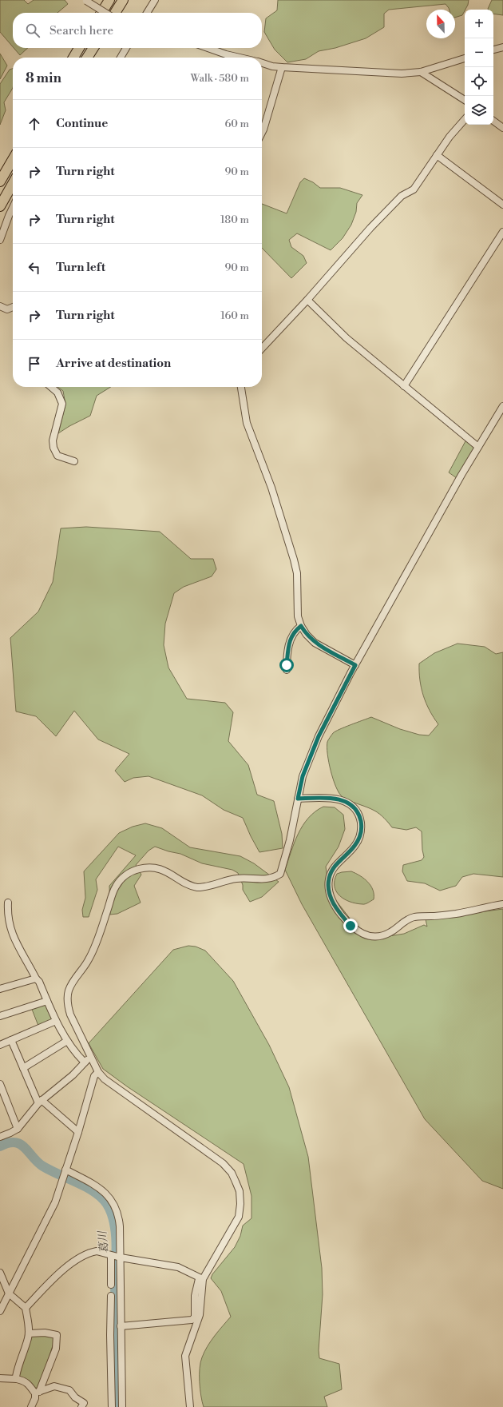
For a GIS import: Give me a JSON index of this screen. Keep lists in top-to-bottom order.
{
  "water": ["葛川"],
  "north": "top",
  "page": {
    "map_buttons": ["+", "−"],
    "search": "Search here",
    "heading": ["8 min", "Walk · 580 m"],
    "list": [
      ["Continue", "60 m"],
      ["Turn right", "90 m"],
      ["Turn right", "180 m"],
      ["Turn left", "90 m"],
      ["Turn right", "160 m"],
      "Arrive at destination"
    ]
  }
}
